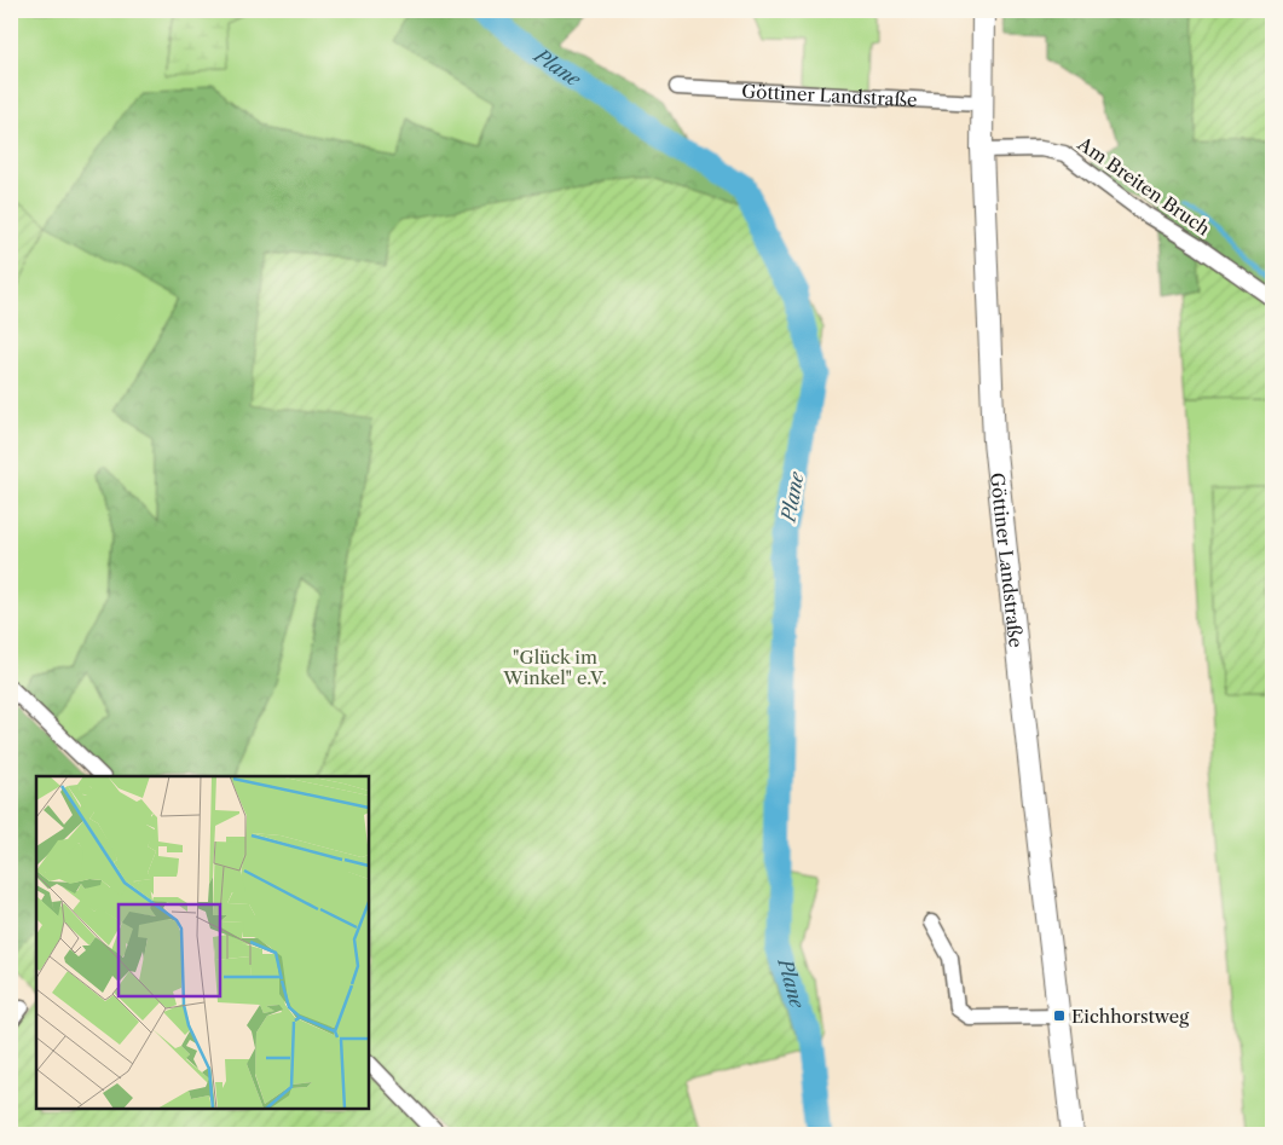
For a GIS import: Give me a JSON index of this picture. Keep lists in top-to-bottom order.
{
  "streets": {
    "street": ["Göttiner Landstraße", "Am Breiten Bruch"]
  },
  "crossings": [
    ["Göttiner Landstraße", "Am Breiten Bruch"]
  ],
  "water": ["Plane"],
  "parks": ["\"Glück im Winkel\" e.V."],
  "places": {
    "transit": ["Eichhorstweg"]
  }
}
